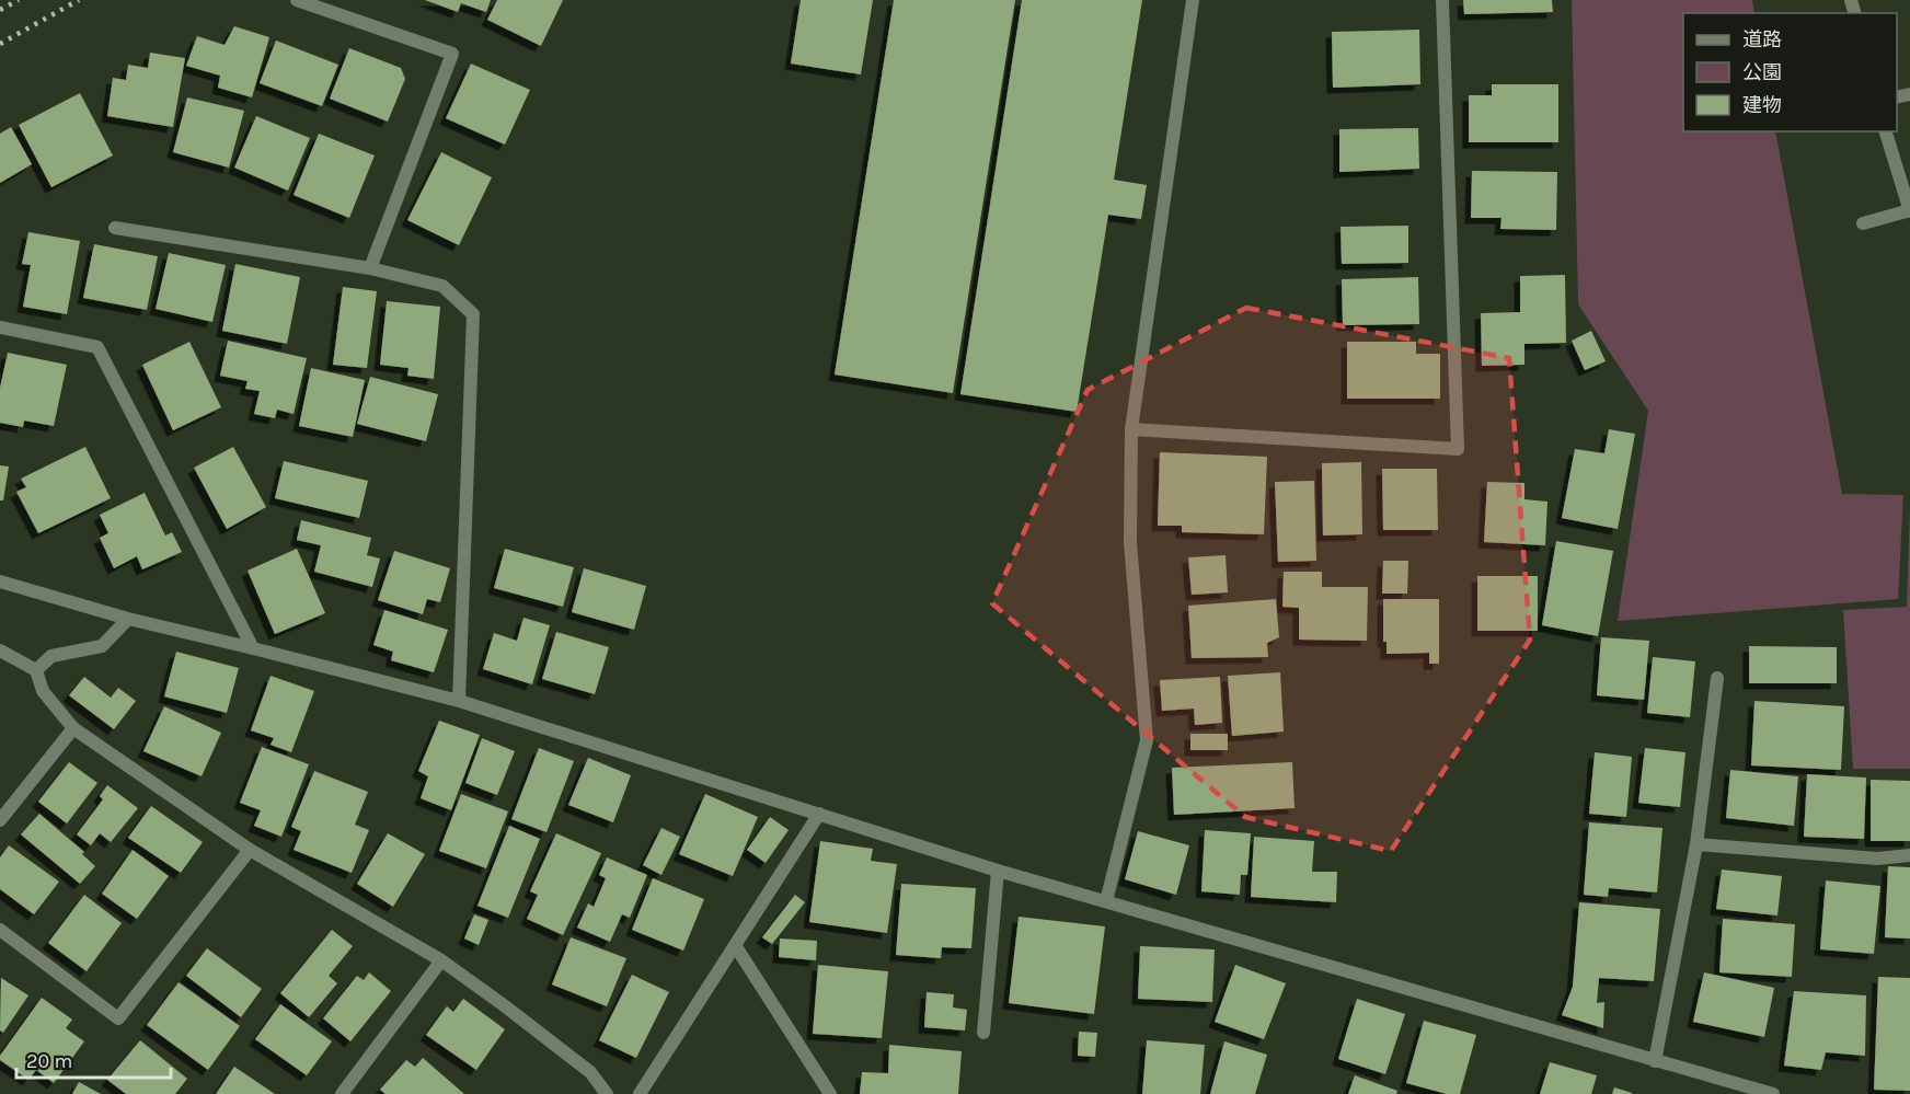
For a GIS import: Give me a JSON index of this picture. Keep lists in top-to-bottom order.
{
  "legend": ["道路", "公園", "建物"],
  "scale_bar": "20 m"
}
